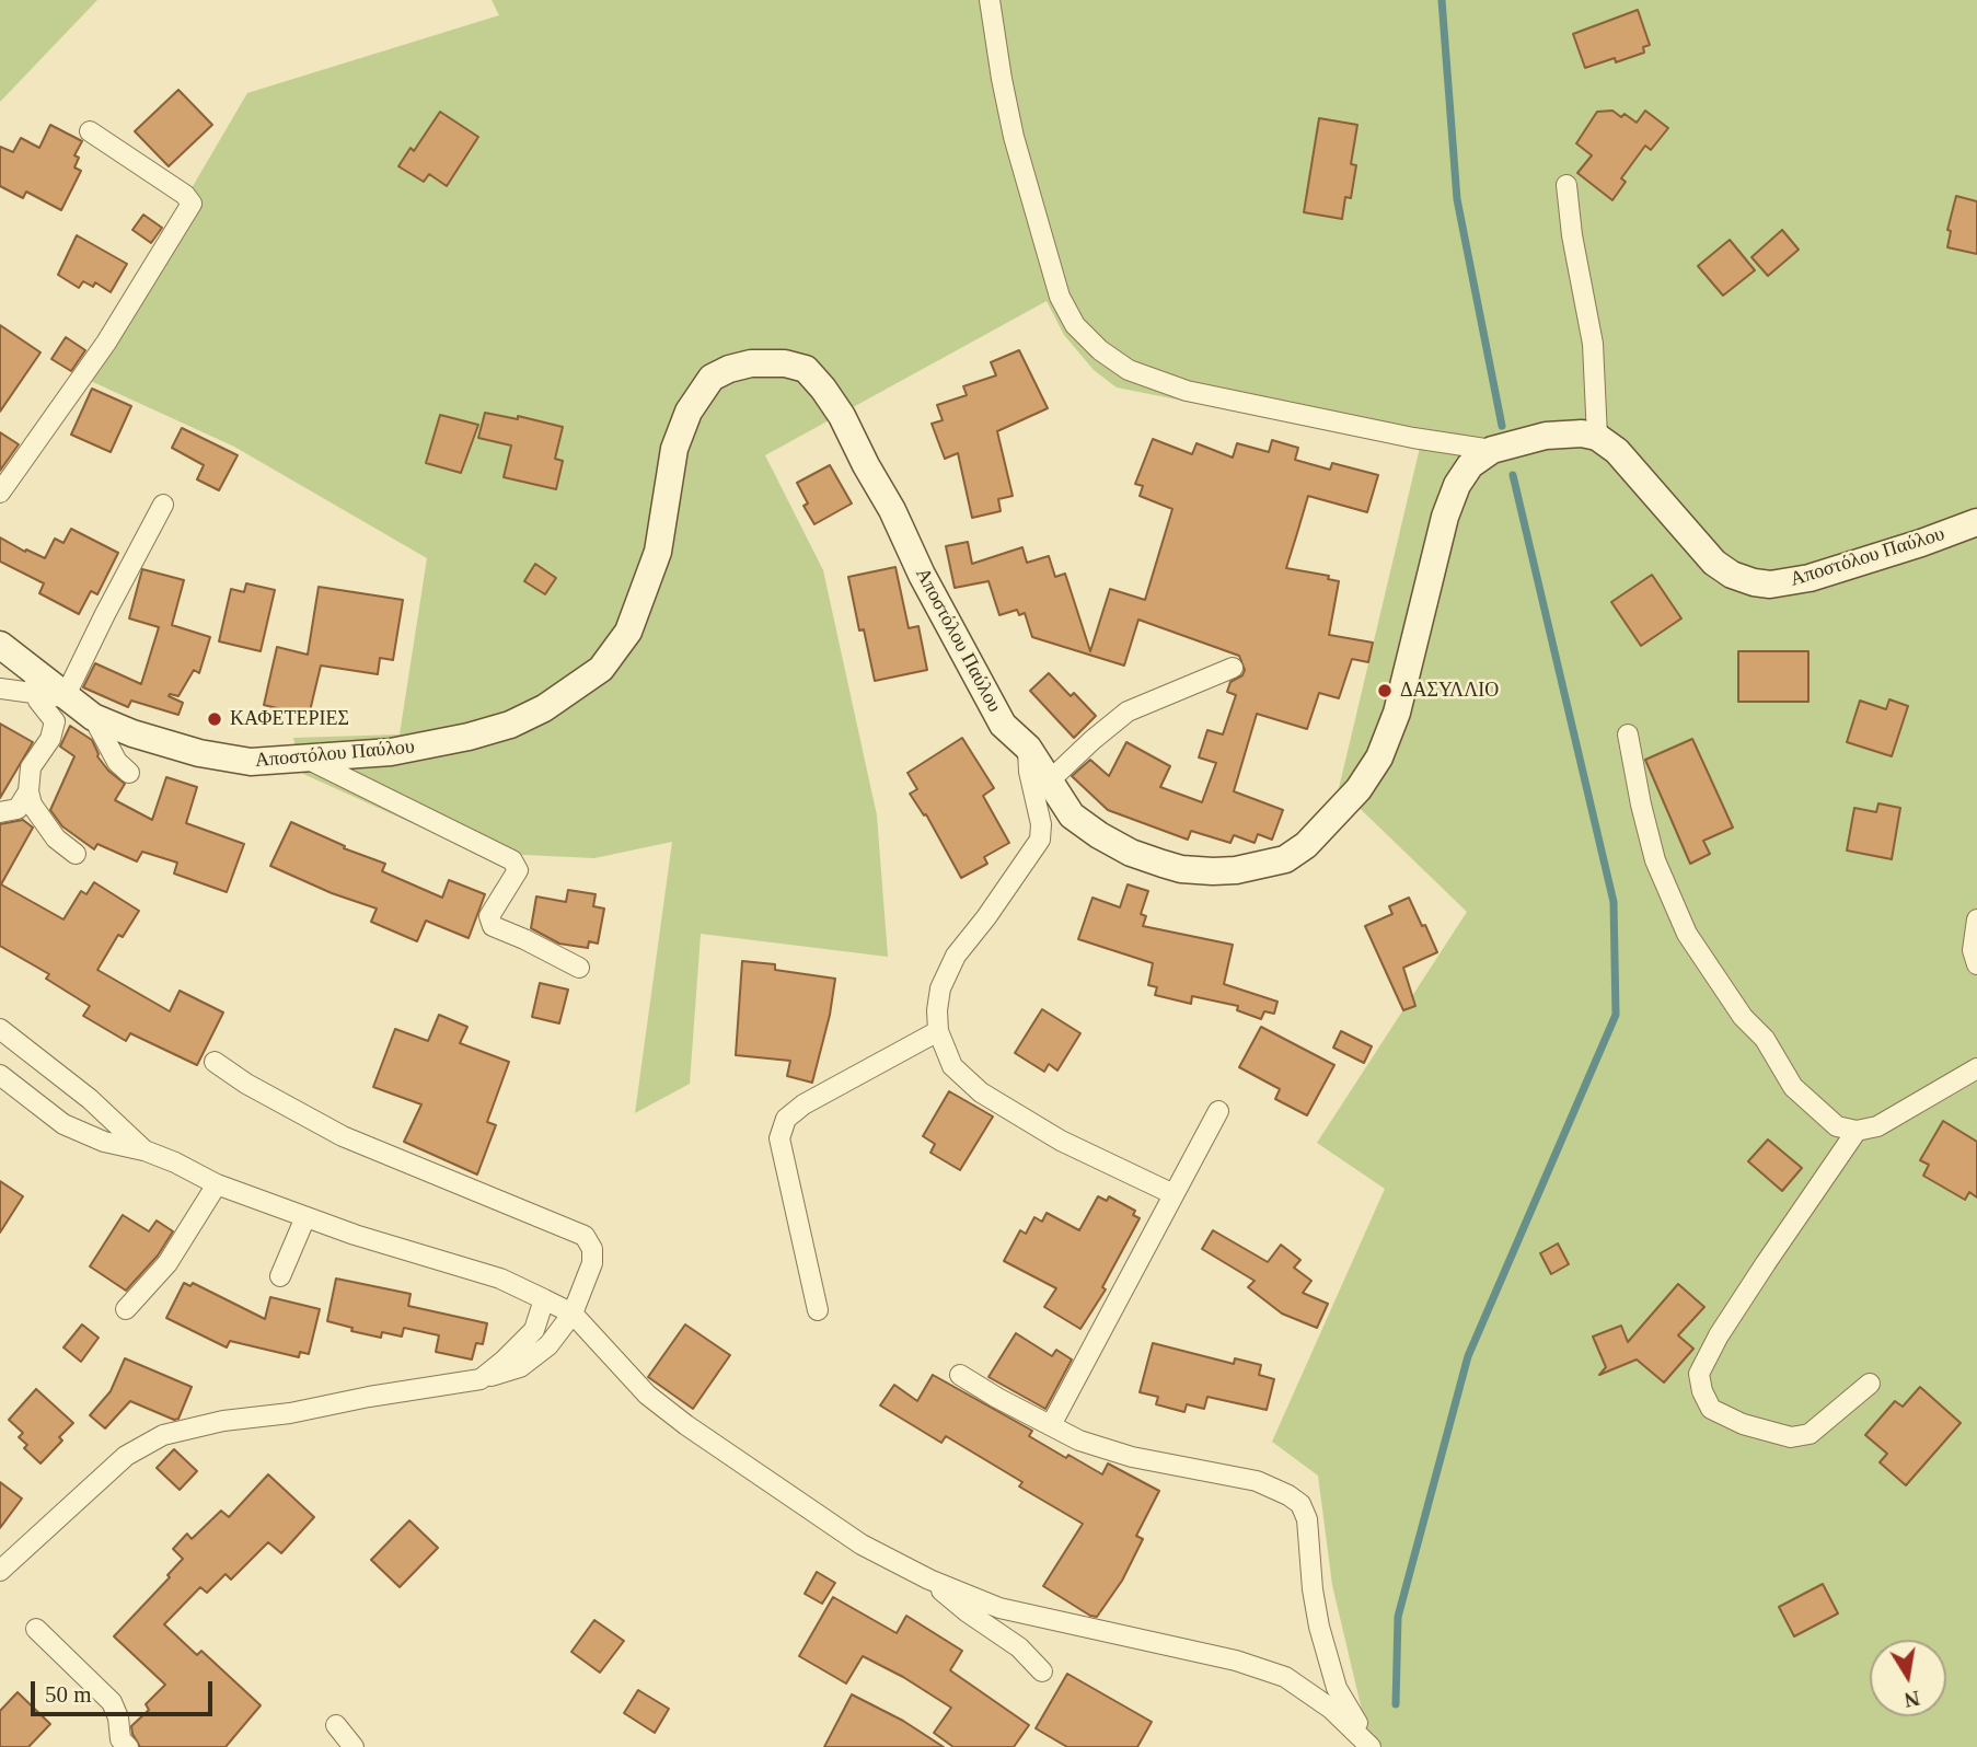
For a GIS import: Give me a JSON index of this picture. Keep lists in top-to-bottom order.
{
  "streets": {
    "street": ["Αποστόλου Παύλου"]
  },
  "places": ["ΔΑΣΥΛΛΙΟ", "ΚΑΦΕΤΕΡΙΕΣ"],
  "scale_bar": "50 m",
  "north": "bottom"
}
